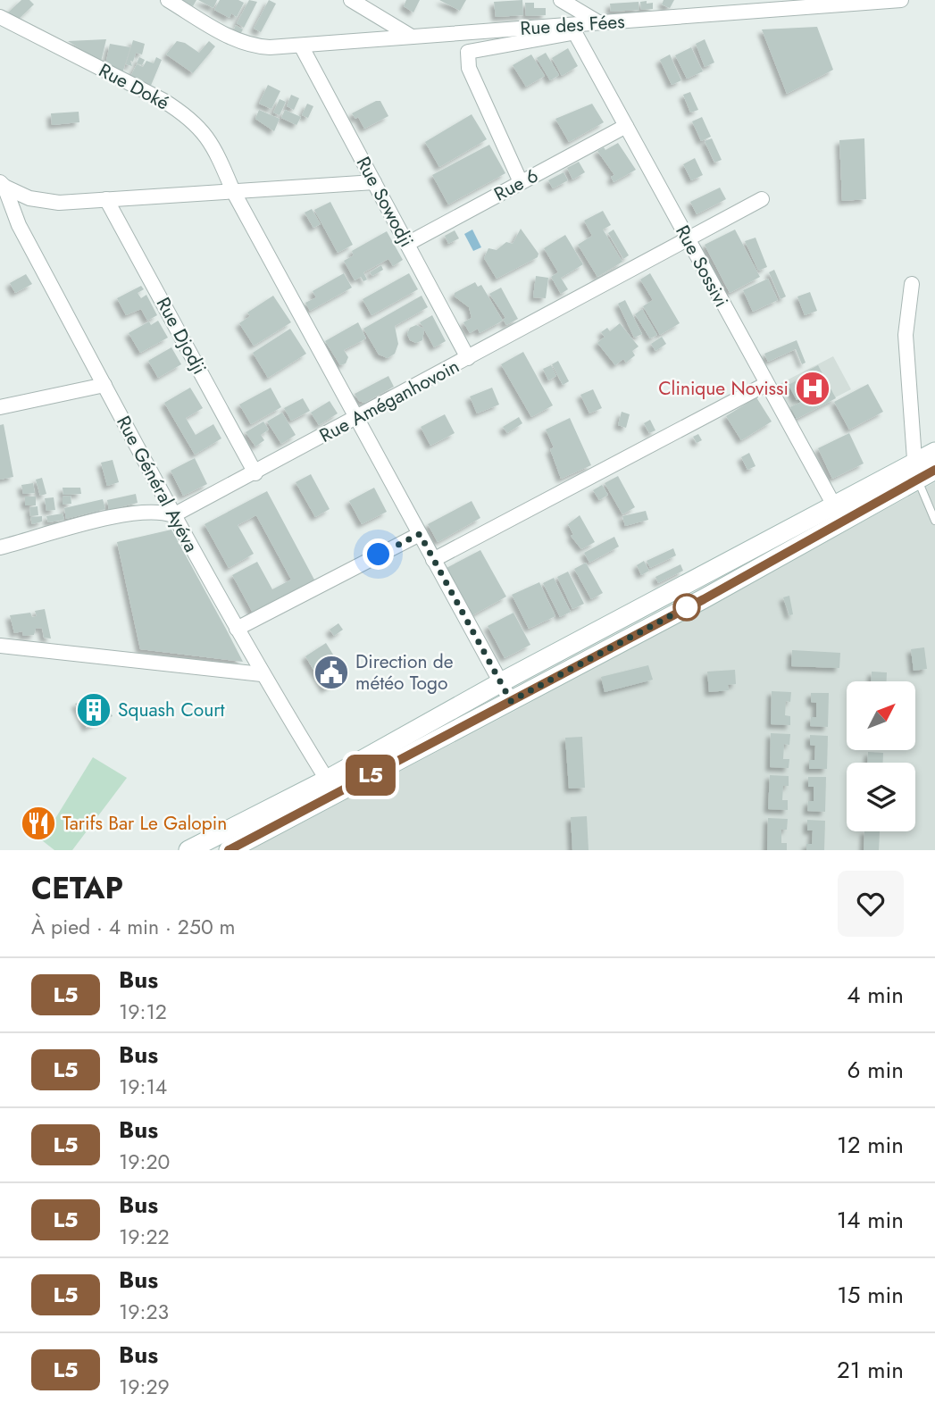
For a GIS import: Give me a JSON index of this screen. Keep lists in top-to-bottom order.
{
  "streets": {
    "street": [
      "Rue des Fées",
      "Rue Doké",
      "Rue 6",
      "Rue Sowodji",
      "Rue Sossivi",
      "Rue Djodji",
      "Rue Améganhovoin",
      "Rue Général Ayéva"
    ]
  },
  "crossings": [
    ["Rue des Fées", "Rue Sowodji"],
    ["Rue des Fées", "Rue Sossivi"],
    ["Rue Doké", "Rue Améganhovoin"],
    ["Rue 6", "Rue Sowodji"],
    ["Rue 6", "Rue Sossivi"],
    ["Rue Sowodji", "Rue Améganhovoin"],
    ["Rue Sossivi", "Rue Améganhovoin"],
    ["Rue Djodji", "Rue Améganhovoin"],
    ["Rue Améganhovoin", "Rue Général Ayéva"]
  ],
  "places": {
    "hospital": ["Clinique Novissi"],
    "public building": ["Direction de météo Togo"],
    "building": ["Squash Court"],
    "restaurant": ["Tarifs Bar Le Galopin"]
  },
  "lines": ["bus line L5"],
  "north": "top right",
  "page": {
    "on_map": "L5",
    "heading": ["CETAP", "À pied · 4 min · 250 m"],
    "list": [
      {
        "mark": "L5",
        "name": "Bus",
        "note": "19:12",
        "value": "4 min"
      },
      {
        "mark": "L5",
        "name": "Bus",
        "note": "19:14",
        "value": "6 min"
      },
      {
        "mark": "L5",
        "name": "Bus",
        "note": "19:20",
        "value": "12 min"
      },
      {
        "mark": "L5",
        "name": "Bus",
        "note": "19:22",
        "value": "14 min"
      },
      {
        "mark": "L5",
        "name": "Bus",
        "note": "19:23",
        "value": "15 min"
      },
      {
        "mark": "L5",
        "name": "Bus",
        "note": "19:29",
        "value": "21 min"
      }
    ]
  }
}
